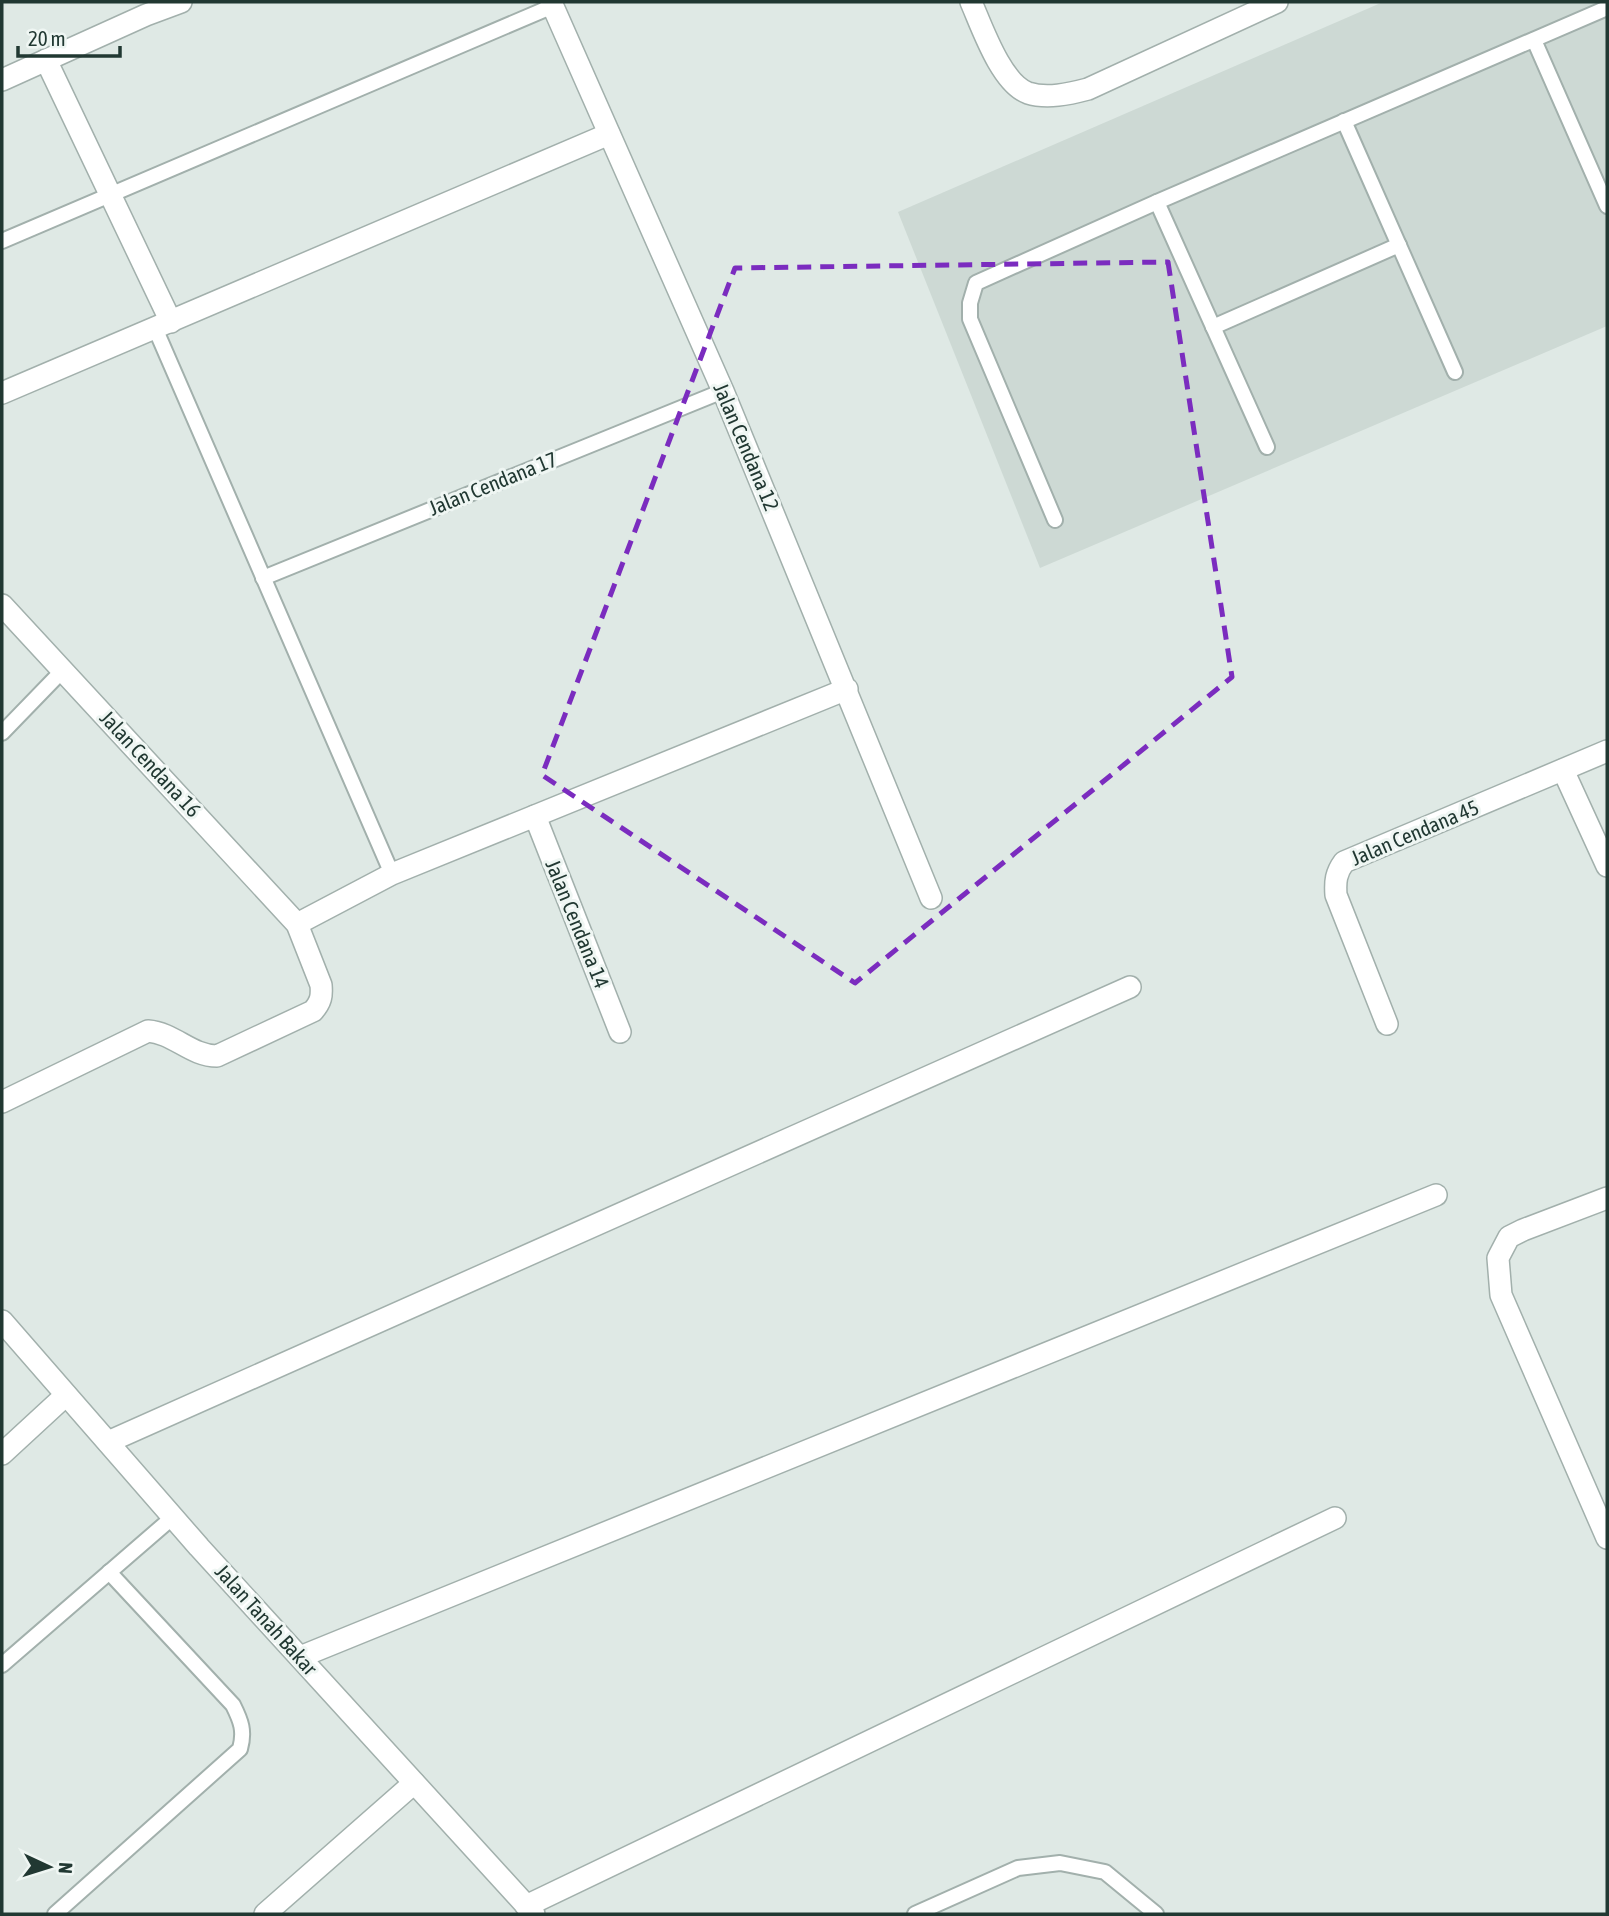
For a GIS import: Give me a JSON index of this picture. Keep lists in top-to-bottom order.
{
  "streets": {
    "street": [
      "Jalan Cendana 12",
      "Jalan Cendana 16",
      "Jalan Cendana 45",
      "Jalan Cendana 14",
      "Jalan Tanah Bakar"
    ],
    "lane": ["Jalan Cendana 17"]
  },
  "crossings": [
    ["Jalan Cendana 12", "Jalan Cendana 17"]
  ],
  "scale_bar": "20 m",
  "north": "right"
}
